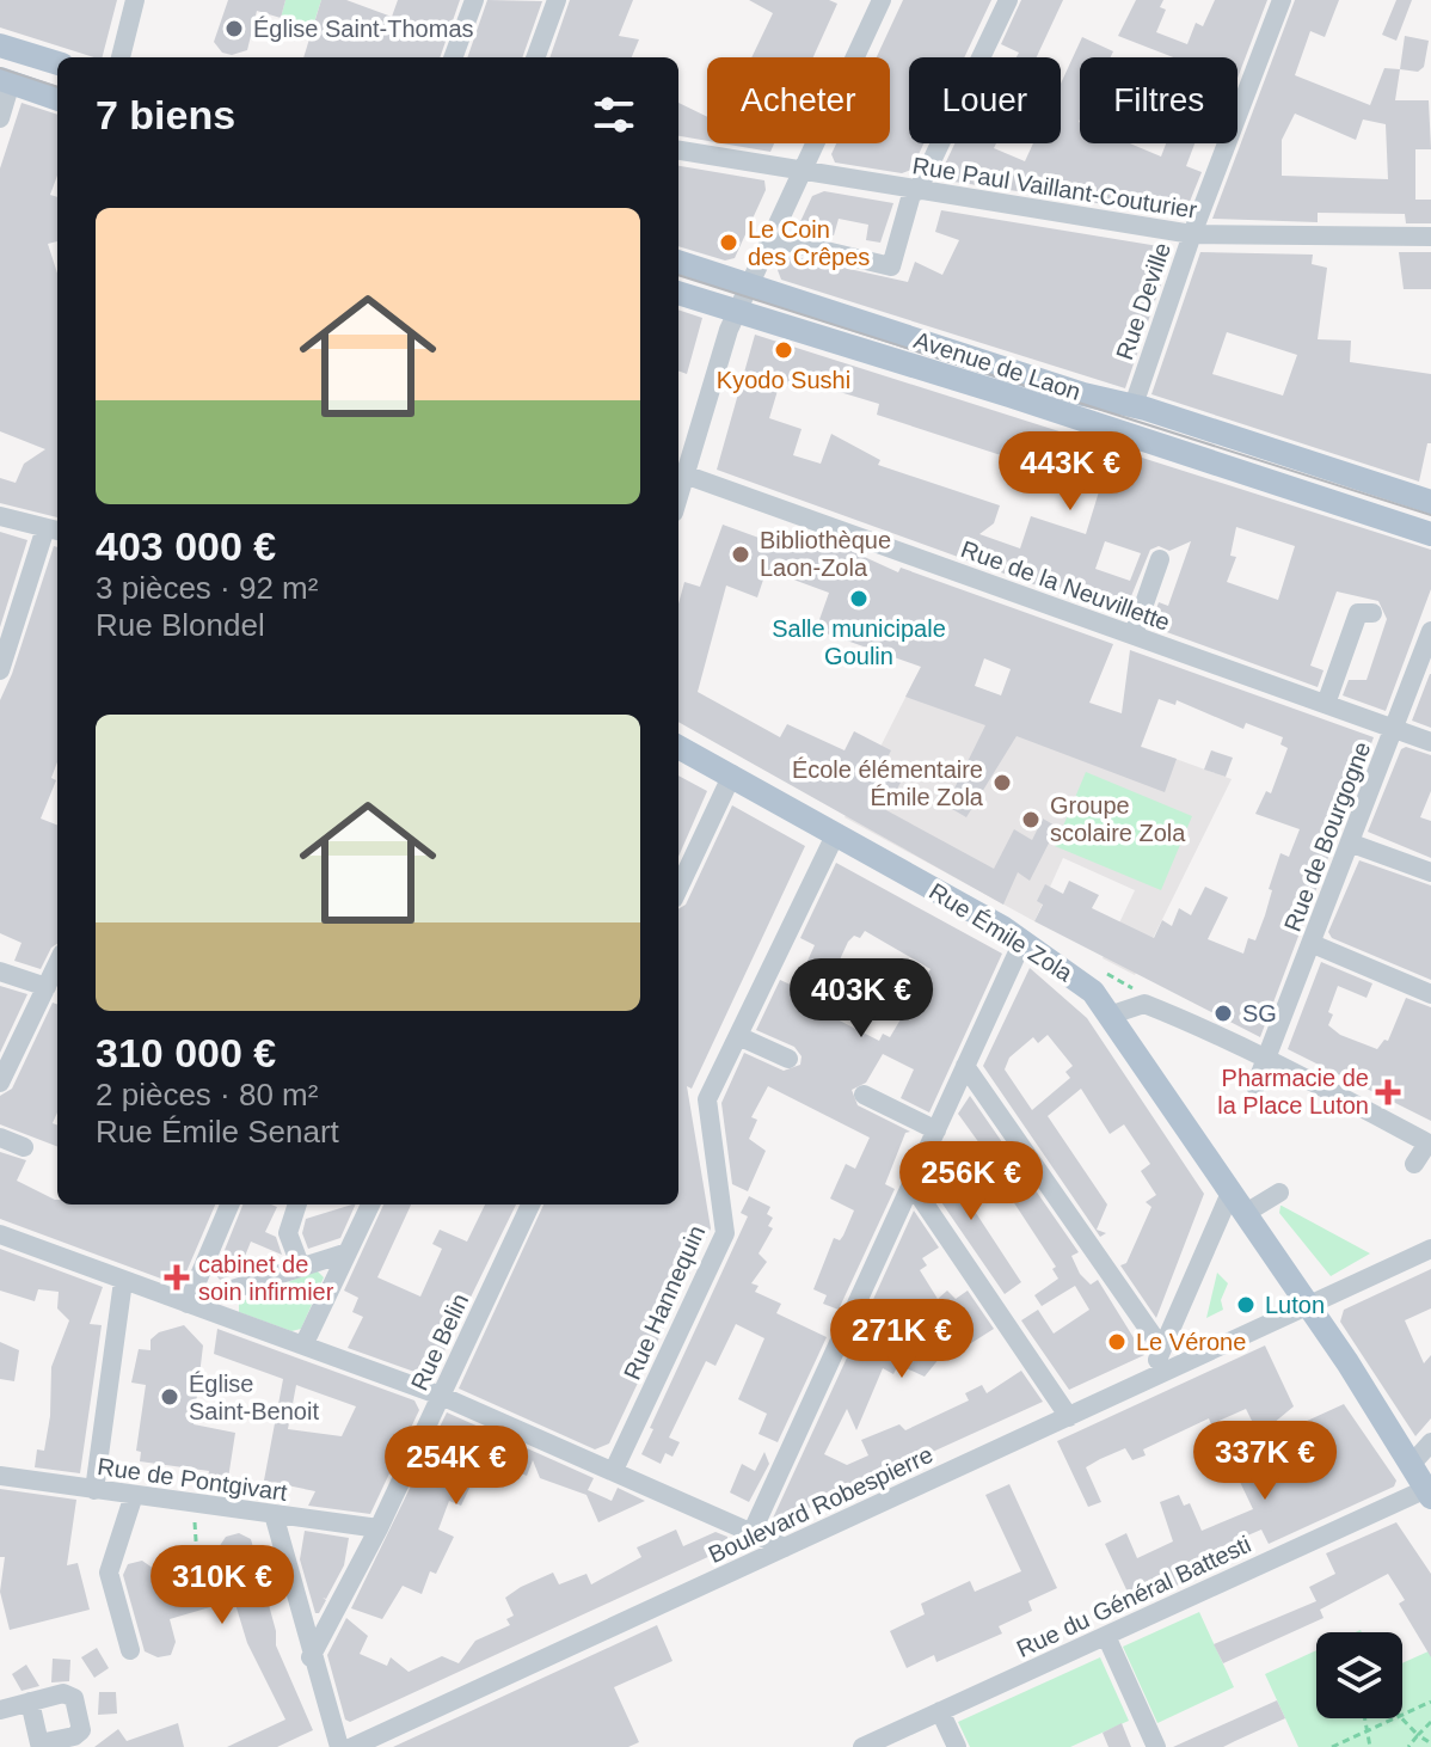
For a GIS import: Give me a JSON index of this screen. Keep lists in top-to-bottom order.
{
  "streets": {
    "main road": ["Avenue de Laon", "Rue Émile Zola"],
    "street": [
      "Rue Paul Vaillant-Couturier",
      "Rue Deville",
      "Rue de la Neuvillette",
      "Rue de Bourgogne",
      "Rue Hannequin",
      "Rue Belin",
      "Rue de Pontgivart",
      "Boulevard Robespierre",
      "Rue du Général Battesti"
    ]
  },
  "crossings": [
    ["Rue Paul Vaillant-Couturier", "Rue Deville"],
    ["Rue Deville", "Avenue de Laon"],
    ["Rue de la Neuvillette", "Rue de Bourgogne"],
    ["Rue Émile Zola", "Rue Hannequin"],
    ["Rue Émile Zola", "Boulevard Robespierre"],
    ["Rue Émile Zola", "Rue du Général Battesti"],
    ["Rue Belin", "Rue de Pontgivart"]
  ],
  "places": {
    "other": [
      "Église Saint-Thomas",
      "Le Coin des Crêpes",
      "Kyodo Sushi",
      "Bibliothèque Laon-Zola",
      "Salle municipale Goulin",
      "École élémentaire Émile Zola",
      "Groupe scolaire Zola",
      "SG",
      "Luton",
      "Le Vérone",
      "Église Saint-Benoit"
    ],
    "health": ["Pharmacie de la Place Luton", "cabinet de soin infirmier"]
  },
  "page": {
    "chip": ["Acheter", "Louer", "Filtres"],
    "heading": "7 biens",
    "list": [
      {
        "name": "403 000 €",
        "note": "3 pièces · 92 m² · Rue Blondel"
      },
      {
        "name": "310 000 €",
        "note": "2 pièces · 80 m² · Rue Émile Senart"
      }
    ],
    "price": [
      "443K €",
      "403K €",
      "256K €",
      "271K €",
      "337K €",
      "254K €",
      "310K €"
    ]
  }
}
